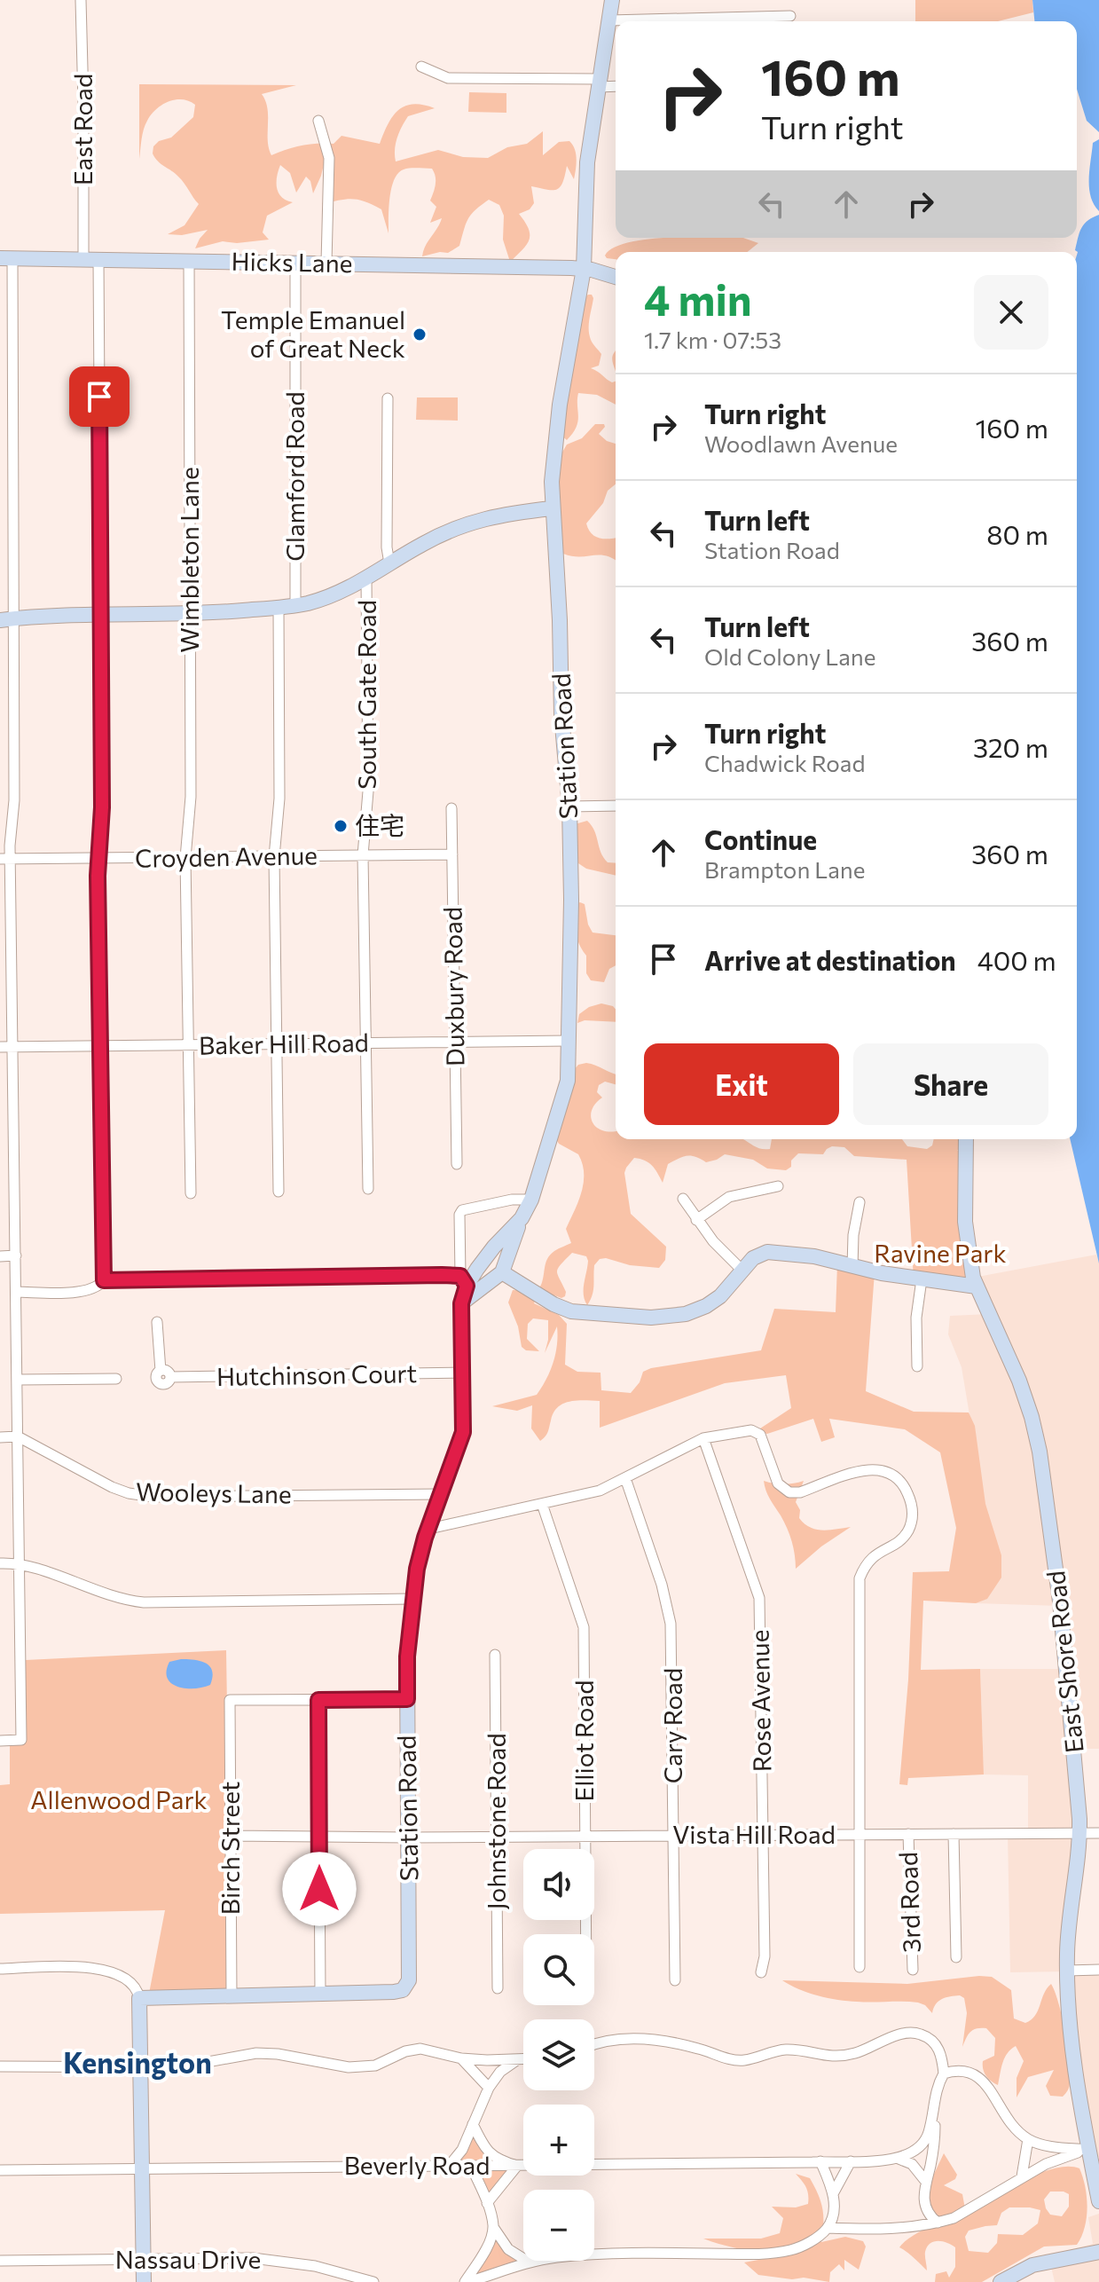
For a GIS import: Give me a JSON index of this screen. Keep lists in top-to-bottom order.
{
  "streets": {
    "street": [
      "East Road",
      "Hicks Lane",
      "Glamford Road",
      "Wimbleton Lane",
      "South Gate Road",
      "Station Road",
      "Croyden Avenue",
      "Duxbury Road",
      "Baker Hill Road",
      "Hutchinson Court",
      "Wooleys Lane",
      "East Shore Road",
      "Rose Avenue",
      "Cary Road",
      "Elliot Road",
      "Johnstone Road",
      "Vista Hill Road",
      "Birch Street",
      "3rd Road",
      "Beverly Road",
      "Nassau Drive"
    ]
  },
  "crossings": [
    ["East Road", "Hicks Lane"],
    ["East Road", "Croyden Avenue"],
    ["East Road", "Baker Hill Road"],
    ["Hicks Lane", "Glamford Road"],
    ["Hicks Lane", "Wimbleton Lane"],
    ["Hicks Lane", "Station Road"],
    ["Wimbleton Lane", "Croyden Avenue"],
    ["Wimbleton Lane", "Baker Hill Road"],
    ["South Gate Road", "Croyden Avenue"],
    ["South Gate Road", "Baker Hill Road"],
    ["Station Road", "Baker Hill Road"],
    ["Station Road", "Hutchinson Court"],
    ["Station Road", "Wooleys Lane"],
    ["Station Road", "Vista Hill Road"],
    ["Station Road", "Birch Street"],
    ["Croyden Avenue", "Duxbury Road"],
    ["Duxbury Road", "Baker Hill Road"],
    ["East Shore Road", "Vista Hill Road"],
    ["Rose Avenue", "Vista Hill Road"],
    ["Cary Road", "Vista Hill Road"],
    ["Elliot Road", "Vista Hill Road"],
    ["Johnstone Road", "Vista Hill Road"],
    ["Vista Hill Road", "Birch Street"],
    ["Vista Hill Road", "3rd Road"]
  ],
  "districts": ["Kensington"],
  "parks": ["Ravine Park", "Allenwood Park"],
  "places": ["Temple Emanuel of Great Neck", "住宅"],
  "page": {
    "turn": ["160 m", "Turn right"],
    "heading": ["4 min", "1.7 km · 07:53"],
    "list": [
      {
        "name": "Turn right",
        "note": "Woodlawn Avenue",
        "value": "160 m"
      },
      {
        "name": "Turn left",
        "note": "Station Road",
        "value": "80 m"
      },
      {
        "name": "Turn left",
        "note": "Old Colony Lane",
        "value": "360 m"
      },
      {
        "name": "Turn right",
        "note": "Chadwick Road",
        "value": "320 m"
      },
      {
        "name": "Continue",
        "note": "Brampton Lane",
        "value": "360 m"
      },
      {
        "name": "Arrive at destination",
        "value": "400 m"
      }
    ],
    "buttons": ["Exit", "Share"],
    "map_buttons": ["+", "−"]
  }
}
